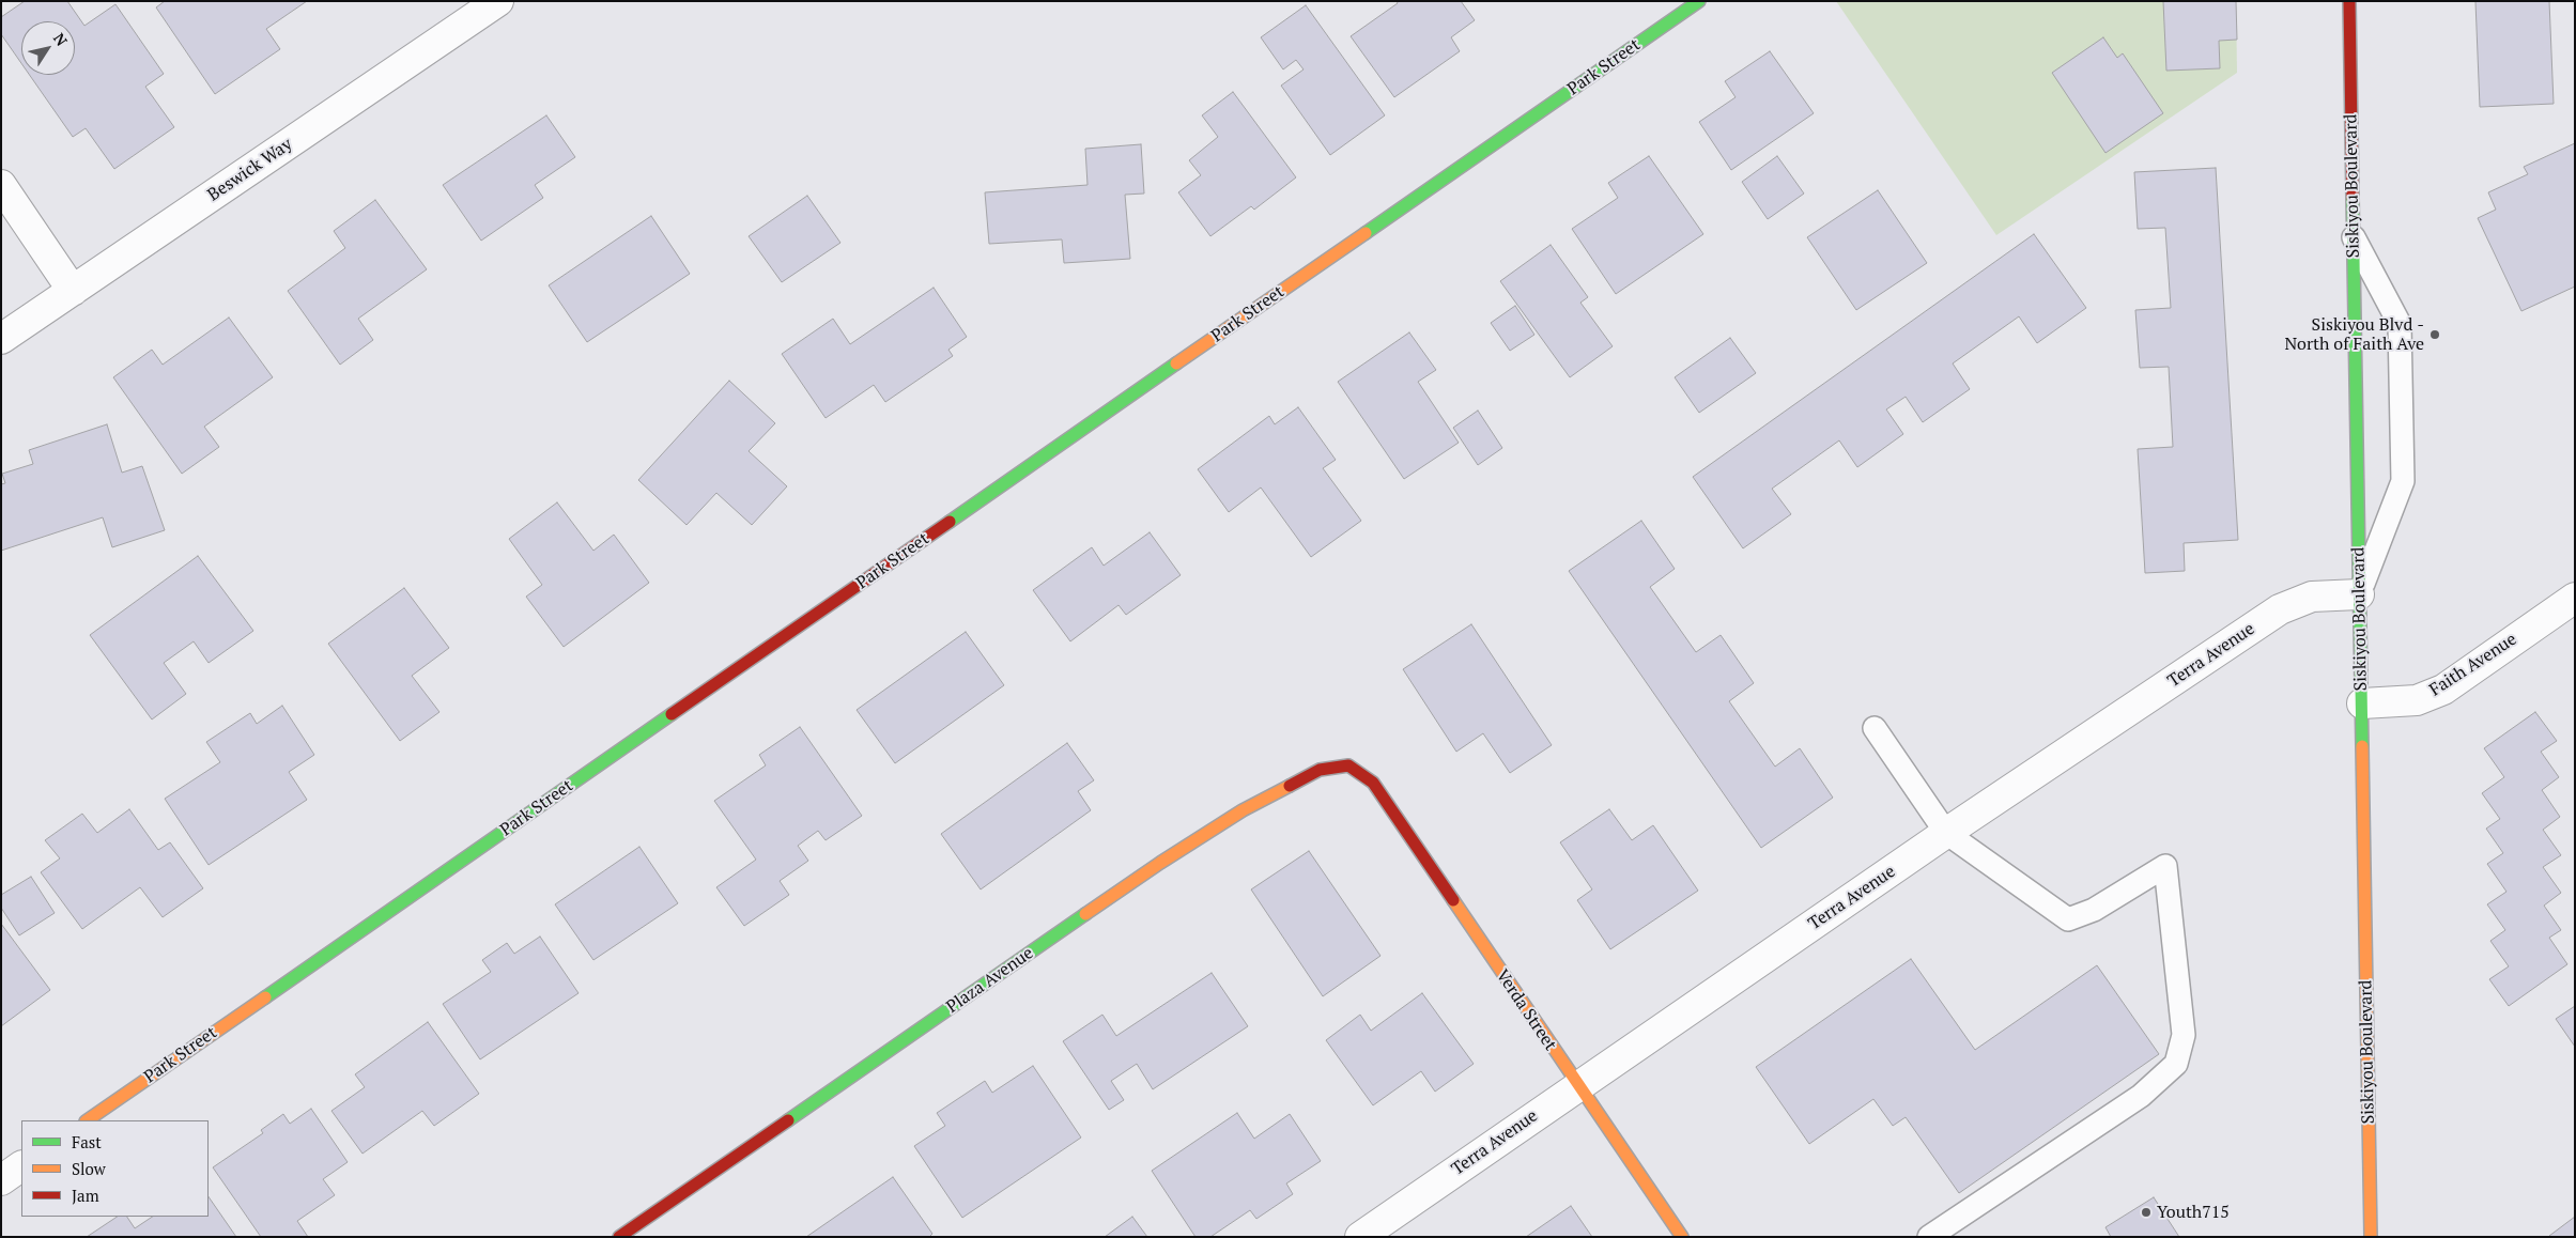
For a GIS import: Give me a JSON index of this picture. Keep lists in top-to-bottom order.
{
  "streets": {
    "street": [
      "Park Street",
      "Beswick Way",
      "Siskiyou Boulevard",
      "Terra Avenue",
      "Faith Avenue",
      "Plaza Avenue",
      "Verda Street"
    ]
  },
  "crossings": [
    ["Siskiyou Boulevard", "Terra Avenue"],
    ["Siskiyou Boulevard", "Faith Avenue"],
    ["Terra Avenue", "Verda Street"],
    ["Plaza Avenue", "Verda Street"]
  ],
  "places": ["Siskiyou Blvd - North of Faith Ave", "Youth715"],
  "legend": ["Fast", "Slow", "Jam"],
  "north": "top right"
}
